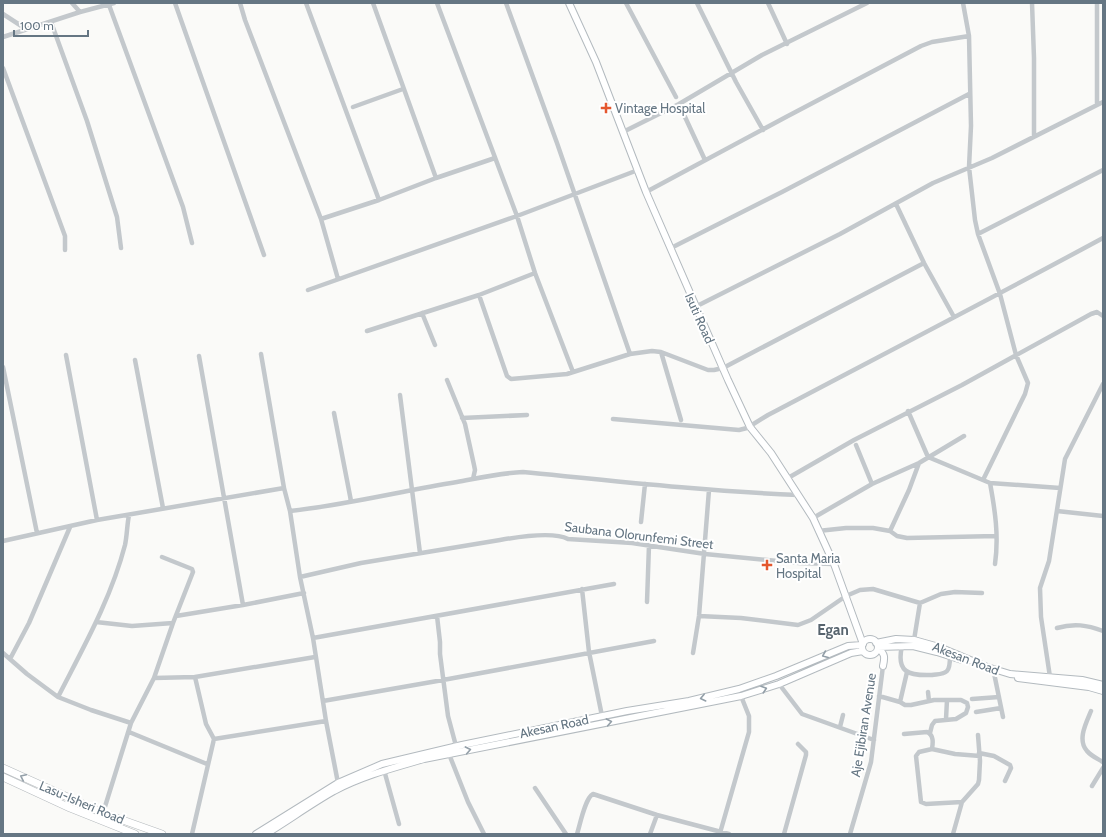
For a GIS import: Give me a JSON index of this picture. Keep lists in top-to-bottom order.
{
  "streets": {
    "main road": ["Lasu-Isheri Road"],
    "street": [
      "Isuti Road",
      "Saubana Olorunfemi Street",
      "Akesan Road",
      "Aje Ejibiran Avenue"
    ]
  },
  "crossings": [
    ["Isuti Road", "Saubana Olorunfemi Street"],
    ["Isuti Road", "Akesan Road"]
  ],
  "districts": ["Egan"],
  "places": {
    "health": ["Vintage Hospital", "Santa Maria Hospital"]
  },
  "scale_bar": "100 m"
}
